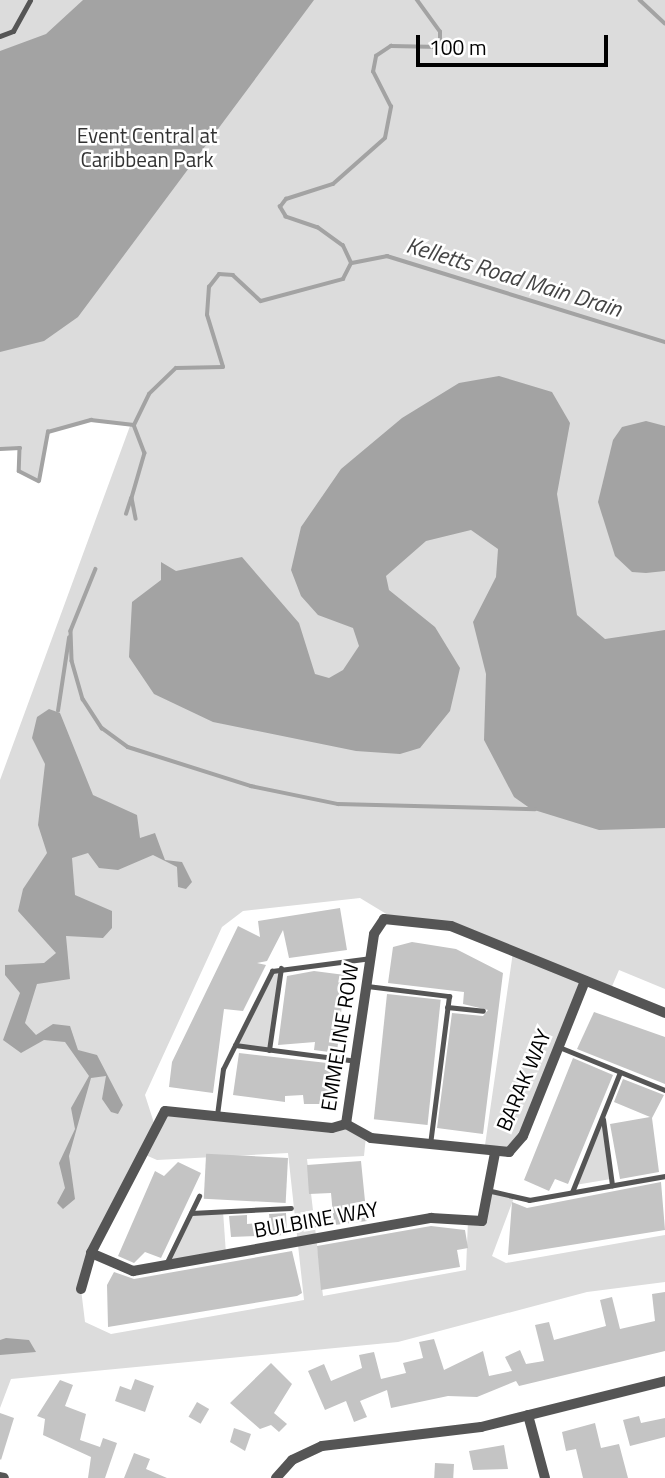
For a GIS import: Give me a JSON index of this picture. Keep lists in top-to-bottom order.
{
  "streets": {
    "street": ["EMMELINE ROW", "BARAK WAY", "BULBINE WAY"]
  },
  "crossings": [
    ["EMMELINE ROW", "BARAK WAY"],
    ["EMMELINE ROW", "BULBINE WAY"],
    ["BARAK WAY", "BULBINE WAY"]
  ],
  "water": ["Kelletts Road Main Drain"],
  "parks": ["Event Central at Caribbean Park"],
  "scale_bar": "100 m"
}
